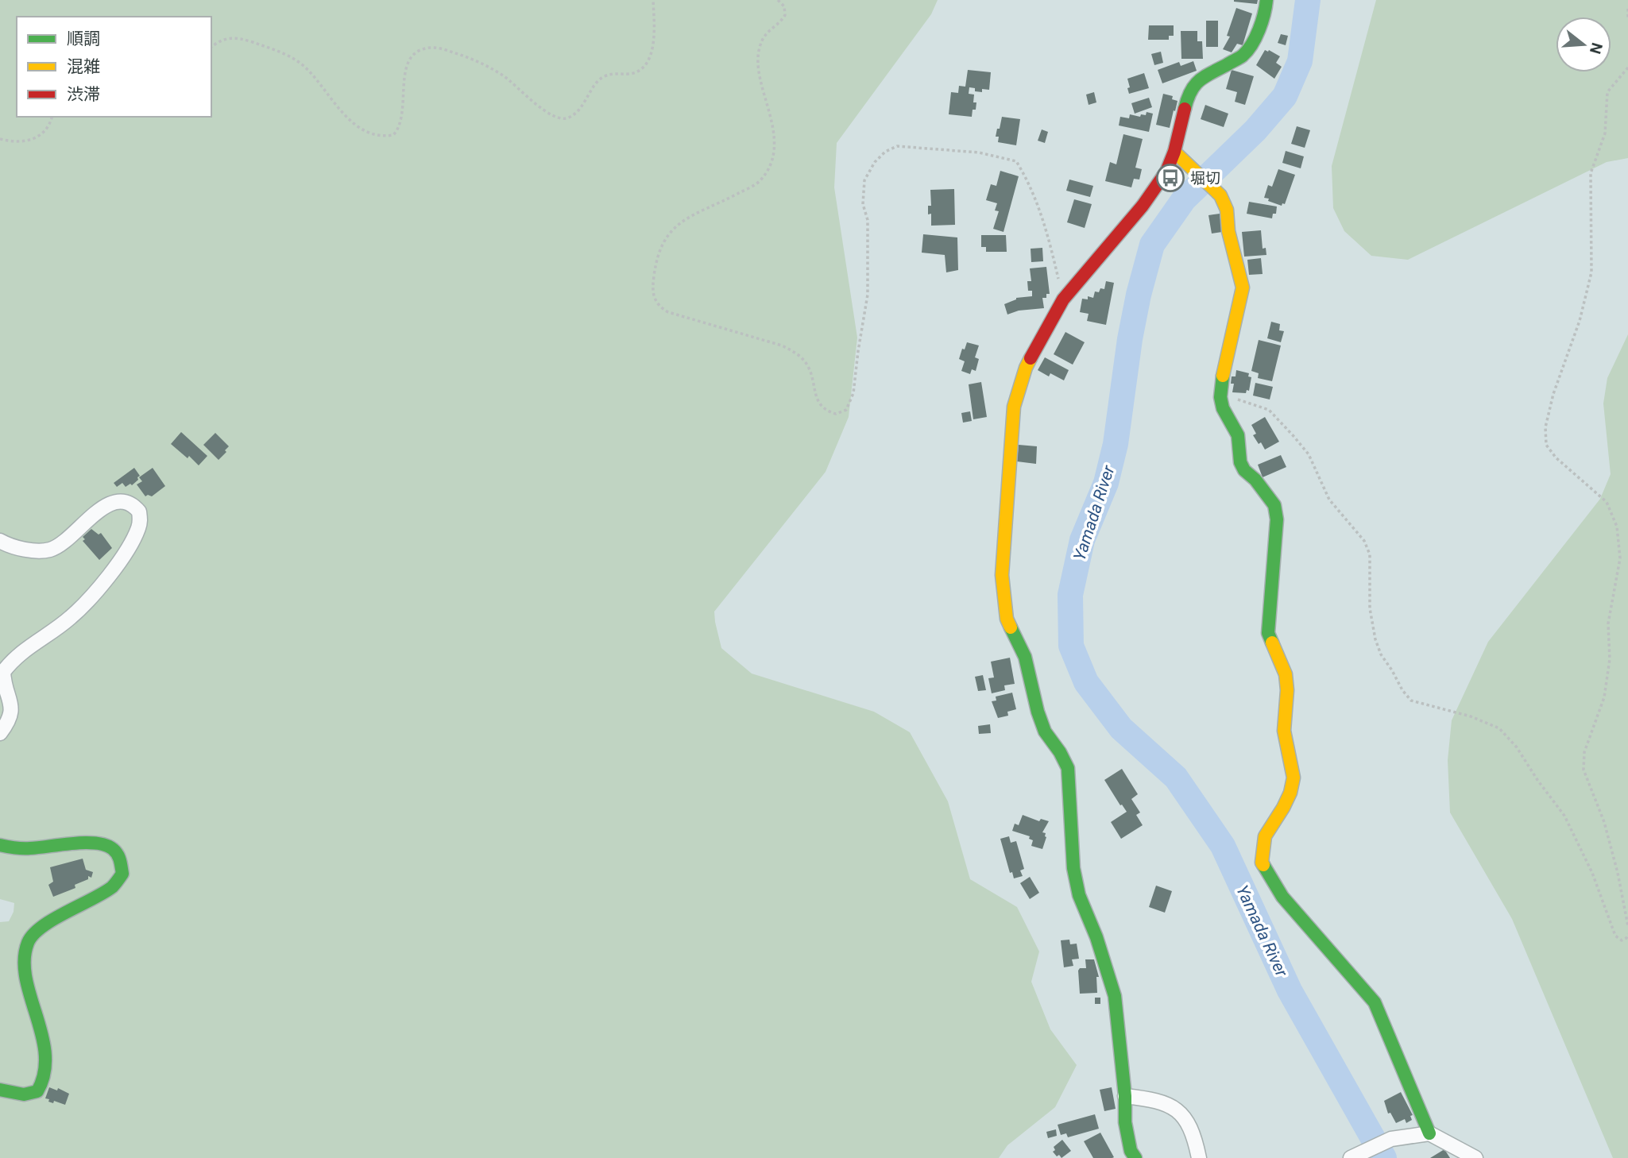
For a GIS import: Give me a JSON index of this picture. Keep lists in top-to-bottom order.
{
  "water": ["Yamada River"],
  "places": {
    "bus stop": ["堀切"]
  },
  "legend": ["順調", "混雑", "渋滞"],
  "north": "right"
}
